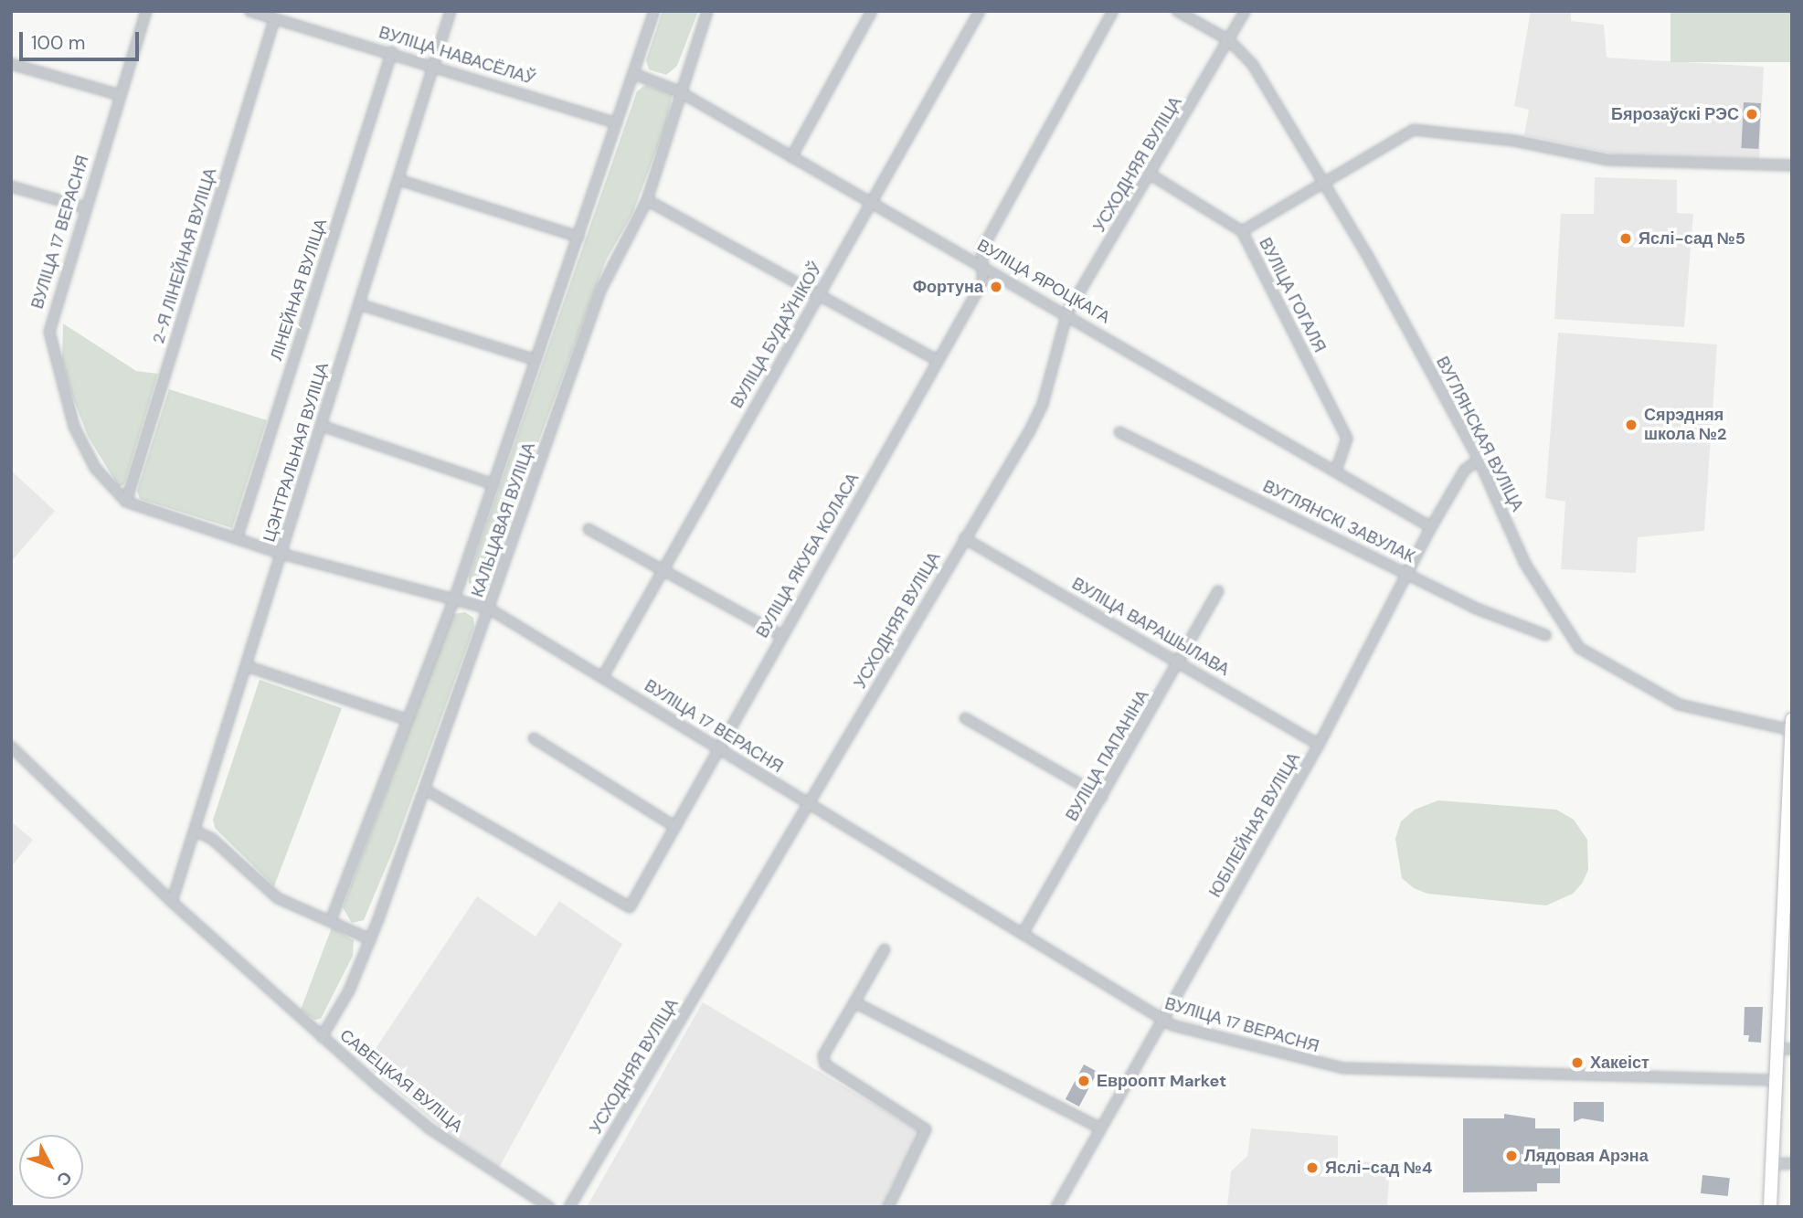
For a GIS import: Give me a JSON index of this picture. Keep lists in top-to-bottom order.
{
  "streets": {
    "street": [
      "ВУЛІЦА НАВАСЁЛАЎ",
      "УСХОДНЯЯ ВУЛІЦА",
      "ВУЛІЦА 17 ВЕРАСНЯ",
      "2-Я ЛІНЕЙНАЯ ВУЛІЦА",
      "ВУЛІЦА ЯРОЦКАГА",
      "ЛІНЕЙНАЯ ВУЛІЦА",
      "ВУЛІЦА ГОГАЛЯ",
      "ВУЛІЦА БУДАЎНІКОЎ",
      "ВУГЛЯНСКАЯ ВУЛІЦА",
      "ЦЭНТРАЛЬНАЯ ВУЛІЦА",
      "КАЛЬЦАВАЯ ВУЛІЦА",
      "ВУГЛЯНСКІ ЗАВУЛАК",
      "ВУЛІЦА ЯКУБА КОЛАСА",
      "ВУЛІЦА ВАРАШЫЛАВА",
      "ВУЛІЦА ПАПАНІНА",
      "ЮБІЛЕЙНАЯ ВУЛІЦА",
      "САВЕЦКАЯ ВУЛІЦА"
    ]
  },
  "crossings": [
    ["ВУЛІЦА НАВАСЁЛАЎ", "2-Я ЛІНЕЙНАЯ ВУЛІЦА"],
    ["ВУЛІЦА НАВАСЁЛАЎ", "ЛІНЕЙНАЯ ВУЛІЦА"],
    ["ВУЛІЦА НАВАСЁЛАЎ", "ЦЭНТРАЛЬНАЯ ВУЛІЦА"],
    ["УСХОДНЯЯ ВУЛІЦА", "ВУЛІЦА 17 ВЕРАСНЯ"],
    ["УСХОДНЯЯ ВУЛІЦА", "ВУЛІЦА ЯРОЦКАГА"],
    ["УСХОДНЯЯ ВУЛІЦА", "ВУЛІЦА ГОГАЛЯ"],
    ["УСХОДНЯЯ ВУЛІЦА", "ВУГЛЯНСКАЯ ВУЛІЦА"],
    ["УСХОДНЯЯ ВУЛІЦА", "ВУЛІЦА ВАРАШЫЛАВА"],
    ["ВУЛІЦА 17 ВЕРАСНЯ", "2-Я ЛІНЕЙНАЯ ВУЛІЦА"],
    ["ВУЛІЦА 17 ВЕРАСНЯ", "ЛІНЕЙНАЯ ВУЛІЦА"],
    ["ВУЛІЦА 17 ВЕРАСНЯ", "ВУЛІЦА БУДАЎНІКОЎ"],
    ["ВУЛІЦА 17 ВЕРАСНЯ", "ЦЭНТРАЛЬНАЯ ВУЛІЦА"],
    ["ВУЛІЦА 17 ВЕРАСНЯ", "КАЛЬЦАВАЯ ВУЛІЦА"],
    ["ВУЛІЦА 17 ВЕРАСНЯ", "ВУЛІЦА ЯКУБА КОЛАСА"],
    ["ВУЛІЦА 17 ВЕРАСНЯ", "ВУЛІЦА ПАПАНІНА"],
    ["ВУЛІЦА 17 ВЕРАСНЯ", "ЮБІЛЕЙНАЯ ВУЛІЦА"],
    ["ВУЛІЦА ЯРОЦКАГА", "ВУЛІЦА ГОГАЛЯ"],
    ["ВУЛІЦА ЯРОЦКАГА", "ВУЛІЦА БУДАЎНІКОЎ"],
    ["ВУЛІЦА ЯРОЦКАГА", "КАЛЬЦАВАЯ ВУЛІЦА"],
    ["ВУЛІЦА ЯРОЦКАГА", "ВУЛІЦА ЯКУБА КОЛАСА"],
    ["ВУЛІЦА ЯРОЦКАГА", "ЮБІЛЕЙНАЯ ВУЛІЦА"],
    ["ВУГЛЯНСКАЯ ВУЛІЦА", "ЮБІЛЕЙНАЯ ВУЛІЦА"],
    ["ЦЭНТРАЛЬНАЯ ВУЛІЦА", "САВЕЦКАЯ ВУЛІЦА"],
    ["КАЛЬЦАВАЯ ВУЛІЦА", "ВУЛІЦА ЯКУБА КОЛАСА"],
    ["КАЛЬЦАВАЯ ВУЛІЦА", "САВЕЦКАЯ ВУЛІЦА"],
    ["ВУГЛЯНСКІ ЗАВУЛАК", "ЮБІЛЕЙНАЯ ВУЛІЦА"],
    ["ВУЛІЦА ВАРАШЫЛАВА", "ВУЛІЦА ПАПАНІНА"],
    ["ВУЛІЦА ВАРАШЫЛАВА", "ЮБІЛЕЙНАЯ ВУЛІЦА"]
  ],
  "places": [
    "Бярозаўскі РЭС",
    "Яслі-сад №5",
    "Фортуна",
    "Сярэдняя школа №2",
    "Хакеіст",
    "Евроопт Market",
    "Лядовая Арэна",
    "Яслі-сад №4"
  ],
  "scale_bar": "100 m",
  "north": "bottom right"
}
